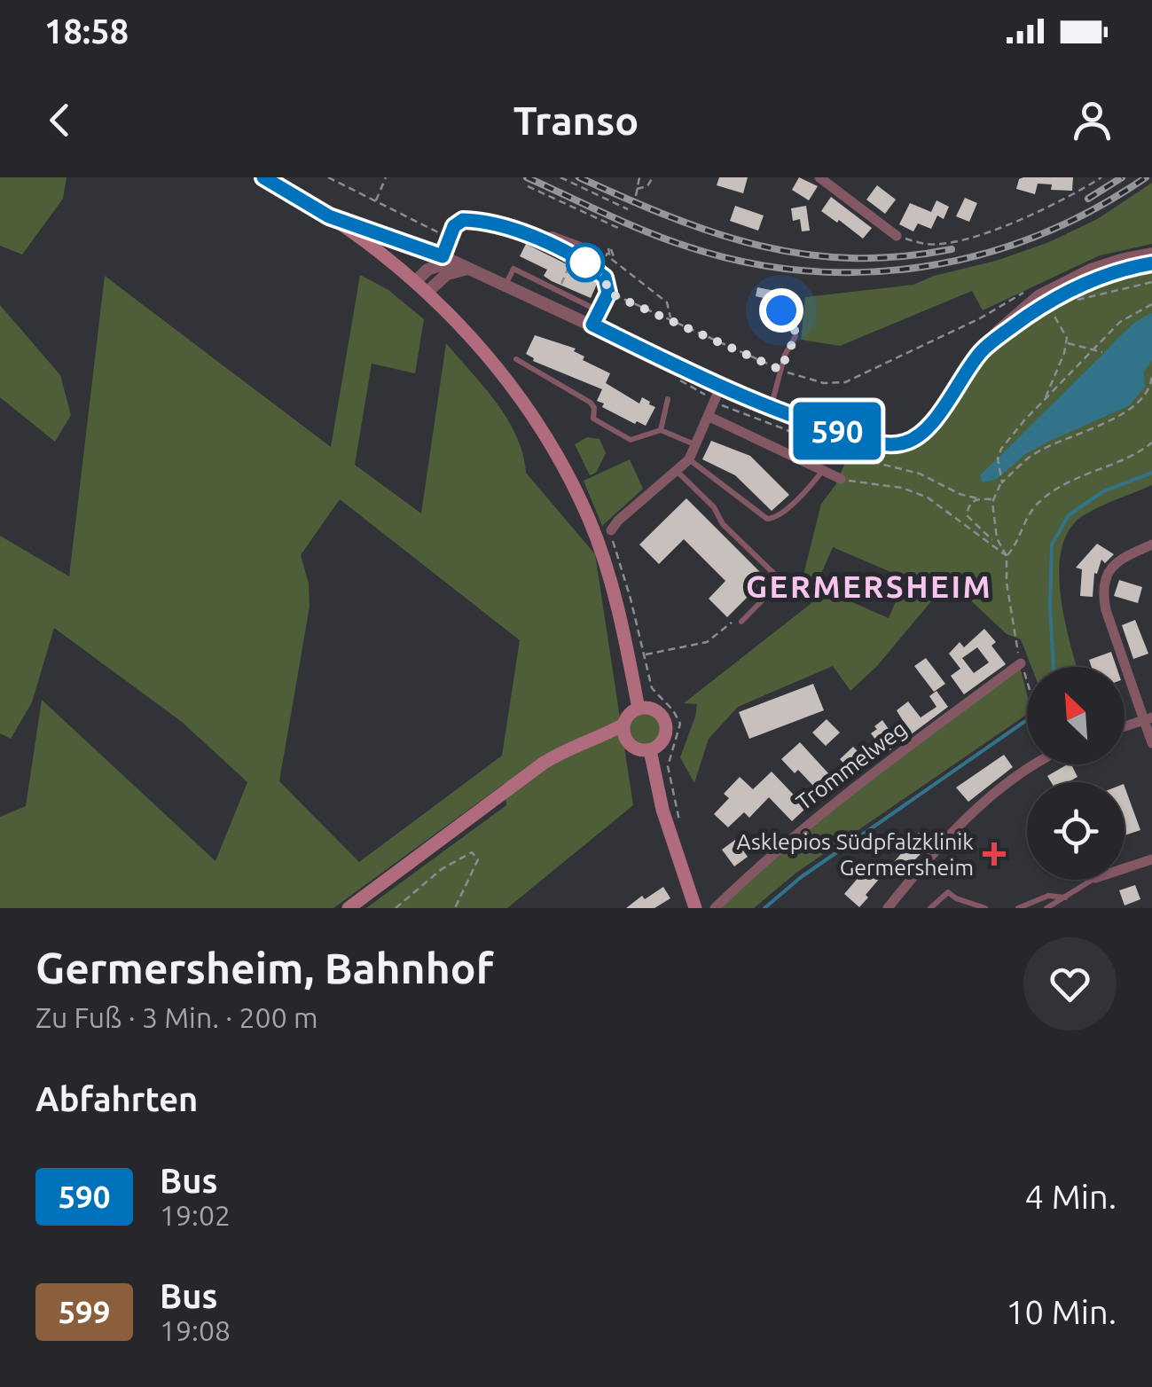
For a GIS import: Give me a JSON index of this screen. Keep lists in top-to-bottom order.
{
  "streets": {
    "street": ["Trommelweg"]
  },
  "districts": ["GERMERSHEIM"],
  "places": {
    "health": ["Asklepios Südpfalzklinik Germersheim"]
  },
  "lines": ["bus line 590"],
  "north": "top left",
  "page": {
    "status": "18:58",
    "header": "Transo",
    "on_map": "590",
    "heading": [
      ["Germersheim, Bahnhof", "Zu Fuß · 3 Min. · 200 m"],
      "Abfahrten"
    ],
    "list": [
      {
        "mark": "590",
        "name": "Bus",
        "note": "19:02",
        "value": "4 Min."
      },
      {
        "mark": "599",
        "name": "Bus",
        "note": "19:08",
        "value": "10 Min."
      }
    ]
  }
}
